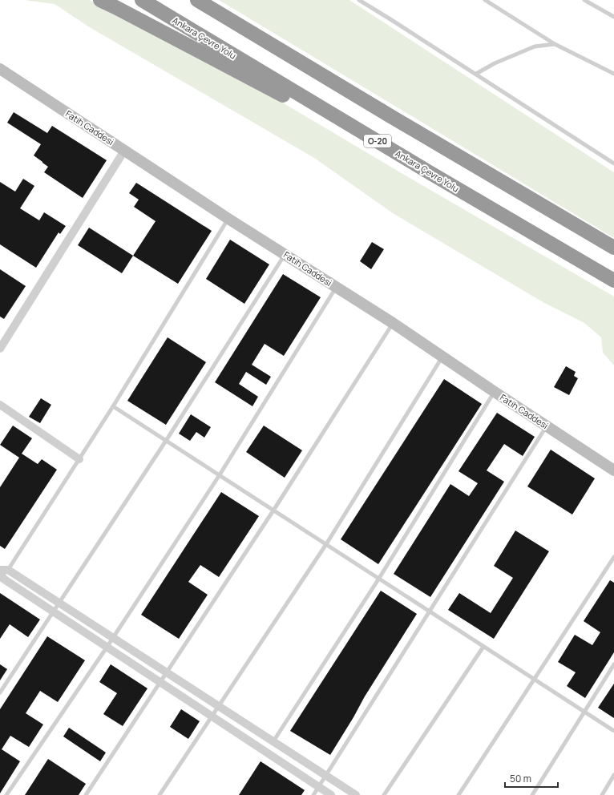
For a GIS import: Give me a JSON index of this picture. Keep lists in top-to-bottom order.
{
  "streets": {
    "highway": ["Ankara Çevre Yolu", "O-20"],
    "street": ["Fatih Caddesi"]
  },
  "scale_bar": "50 m"
}
